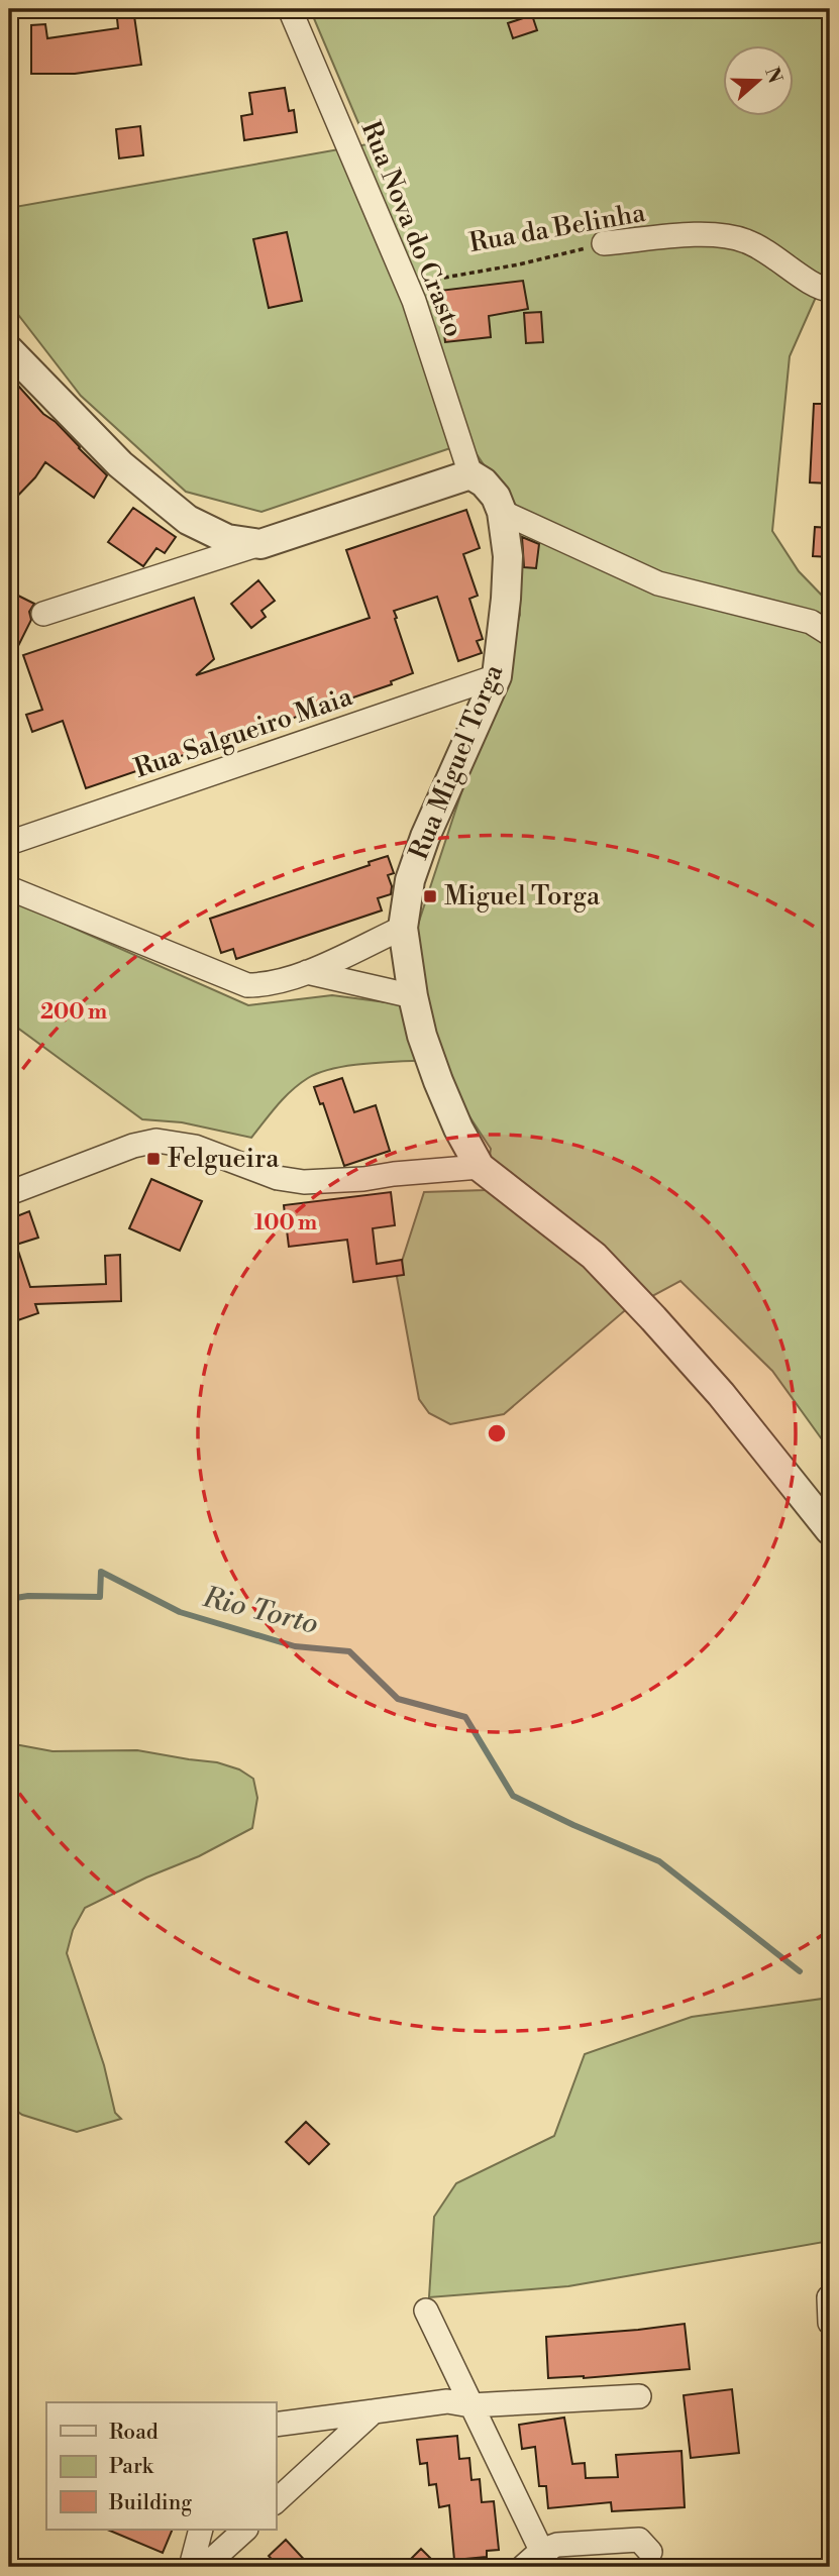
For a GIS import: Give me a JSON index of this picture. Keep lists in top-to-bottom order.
{
  "streets": {
    "street": [
      "Rua da Belinha",
      "Rua Nova do Crasto",
      "Rua Salgueiro Maia",
      "Rua Miguel Torga"
    ]
  },
  "crossings": [
    ["Rua da Belinha", "Rua Nova do Crasto"],
    ["Rua Salgueiro Maia", "Rua Miguel Torga"]
  ],
  "water": ["Rio Torto"],
  "places": {
    "transit": ["Miguel Torga", "Felgueira"]
  },
  "legend": ["Road", "Park", "Building"],
  "north": "right",
  "rings": ["200 m", "100 m"]
}
